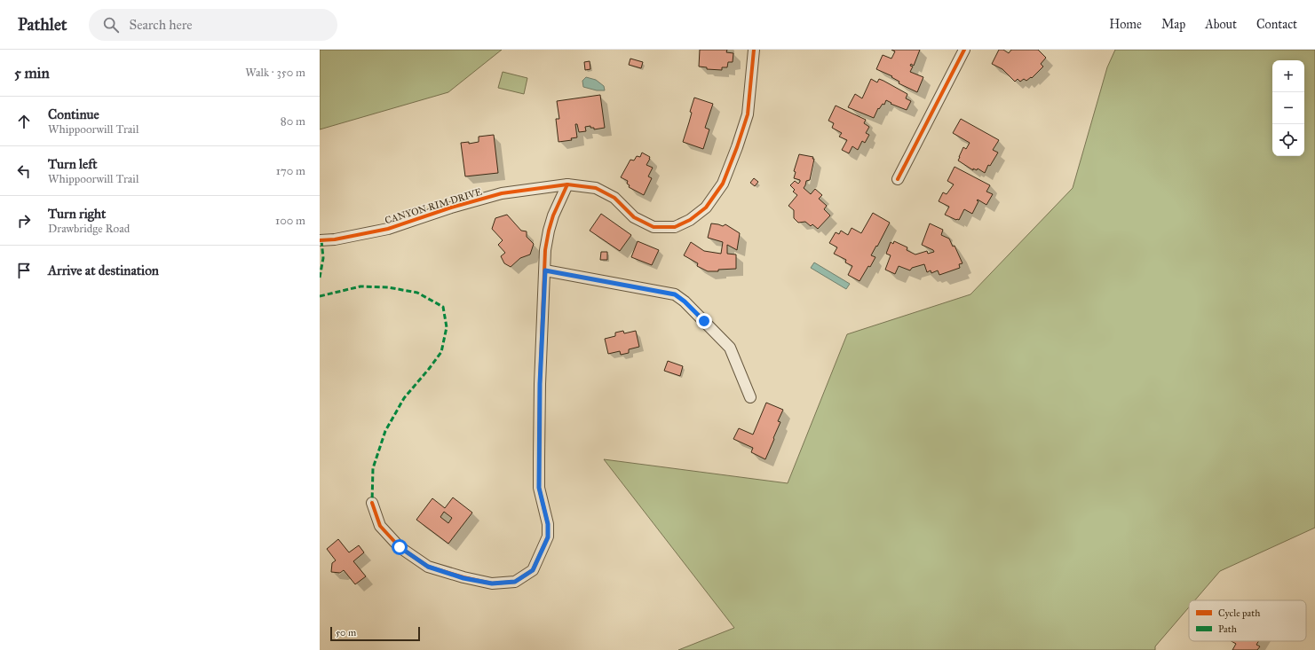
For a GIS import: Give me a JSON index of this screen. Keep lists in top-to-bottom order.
{
  "streets": {
    "street": ["CANYON RIM DRIVE"]
  },
  "legend": ["Cycle path", "Path"],
  "scale_bar": "50 m",
  "page": {
    "header": "Pathlet",
    "search": "Search here",
    "nav": [
      "Home",
      "Map",
      "About",
      "Contact"
    ],
    "heading": ["5 min", "Walk · 350 m"],
    "map_buttons": ["+", "−"],
    "list": [
      ["Continue", "Whippoorwill Trail", "80 m"],
      ["Turn left", "Whippoorwill Trail", "170 m"],
      ["Turn right", "Drawbridge Road", "100 m"],
      "Arrive at destination"
    ],
    "scale": "50 m"
  }
}
